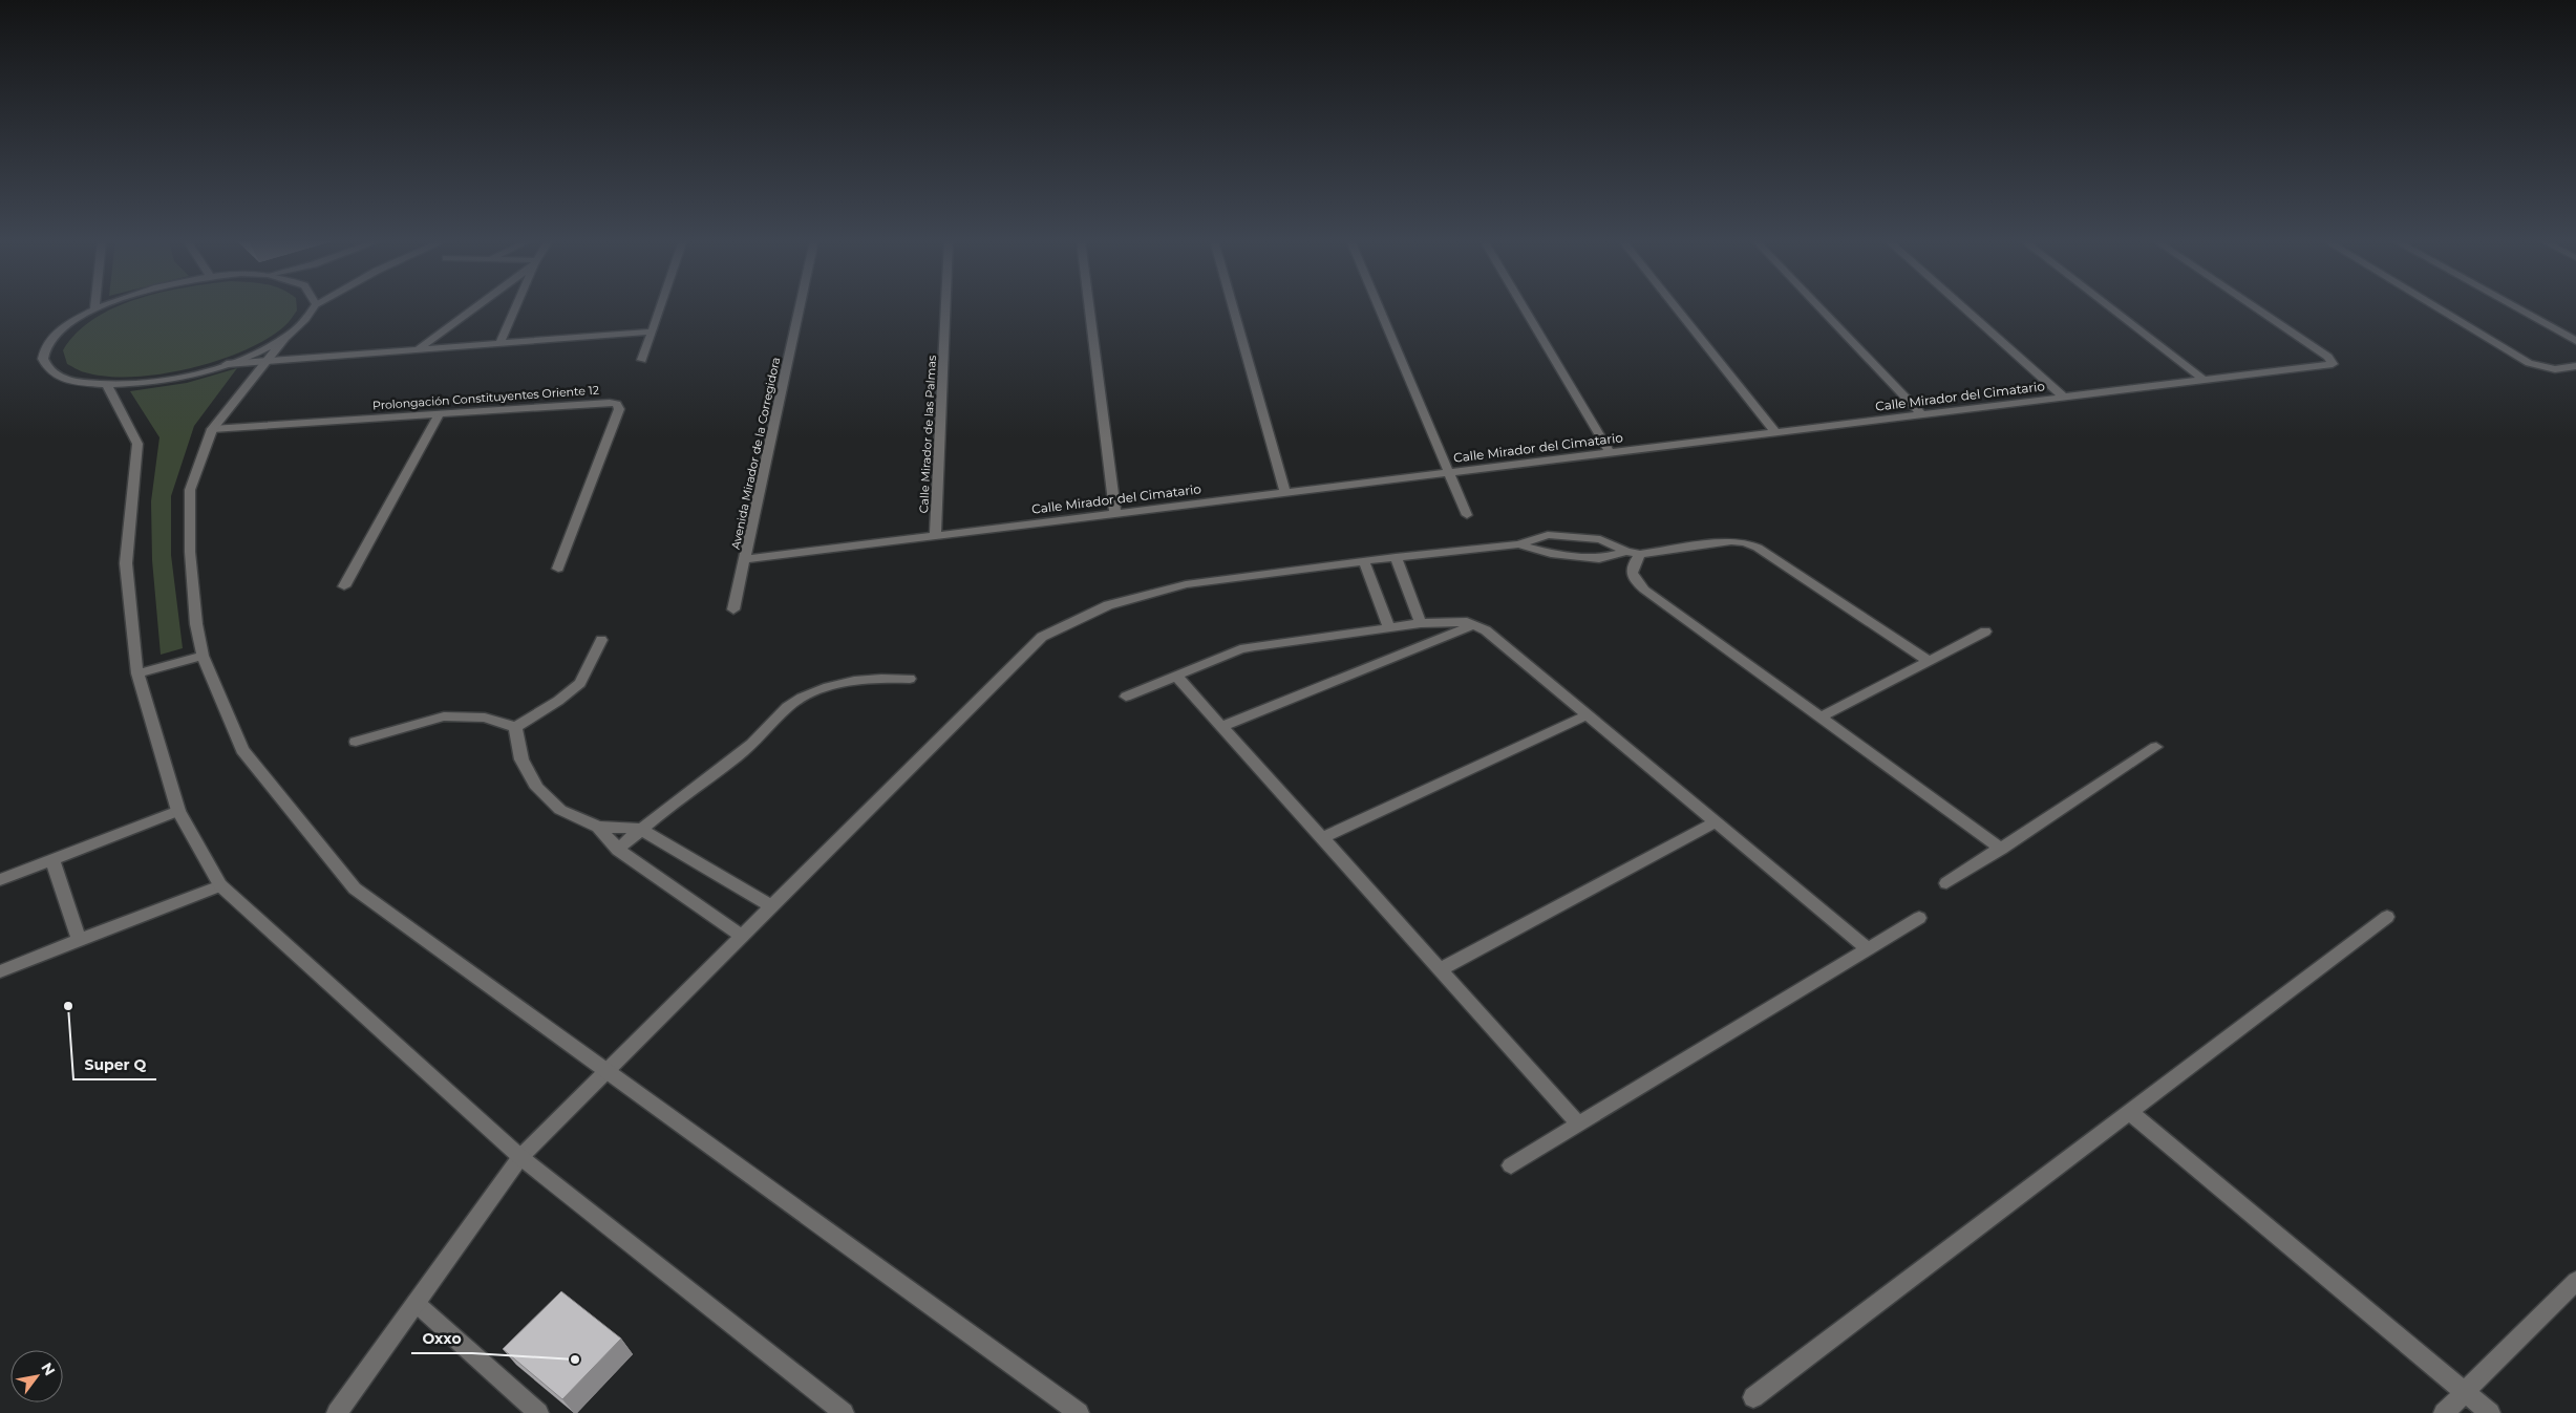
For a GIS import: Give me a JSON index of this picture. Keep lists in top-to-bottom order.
{
  "streets": {
    "street": [
      "Calle Mirador del Cimatario",
      "Prolongación Constituyentes Oriente 12",
      "Calle Mirador de las Palmas",
      "Avenida Mirador de la Corregidora"
    ]
  },
  "crossings": [
    ["Calle Mirador del Cimatario", "Calle Mirador de las Palmas"],
    ["Calle Mirador del Cimatario", "Avenida Mirador de la Corregidora"]
  ],
  "places": ["Super Q", "Oxxo"],
  "north": "top right"
}
